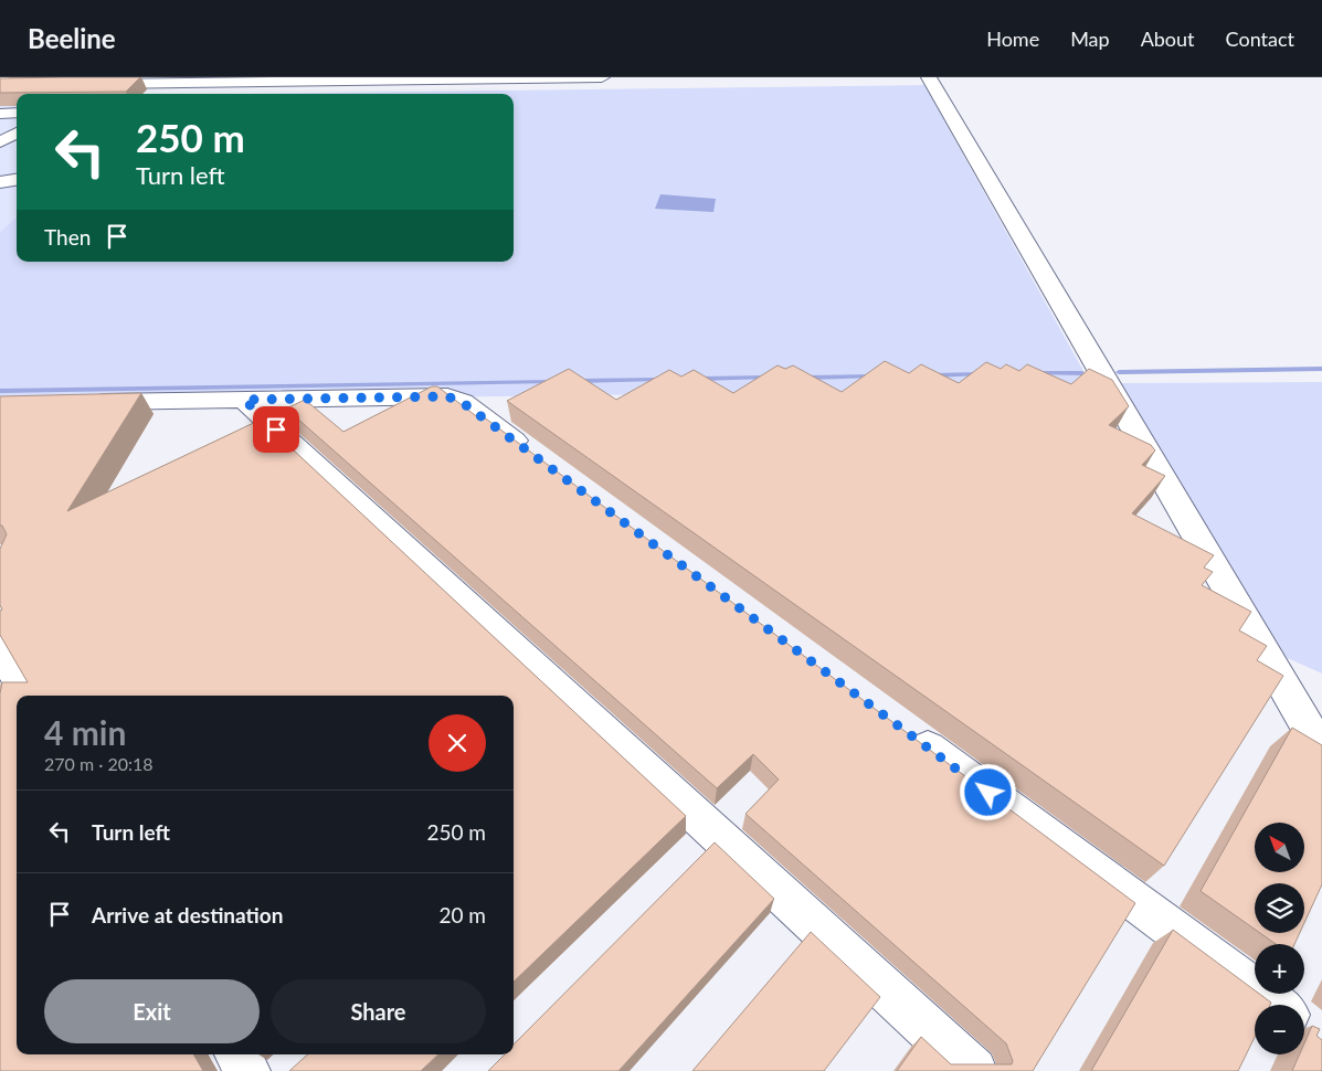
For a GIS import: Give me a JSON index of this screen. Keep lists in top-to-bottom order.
{
  "north": "top left",
  "page": {
    "header": "Beeline",
    "nav": [
      "Home",
      "Map",
      "About",
      "Contact"
    ],
    "turn": ["250 m", "Turn left"],
    "then": "Then",
    "heading": ["4 min", "270 m · 20:18"],
    "list": [
      {
        "name": "Turn left",
        "value": "250 m"
      },
      {
        "name": "Arrive at destination",
        "value": "20 m"
      }
    ],
    "map_buttons": ["+", "−"],
    "buttons": ["Exit", "Share"]
  }
}
